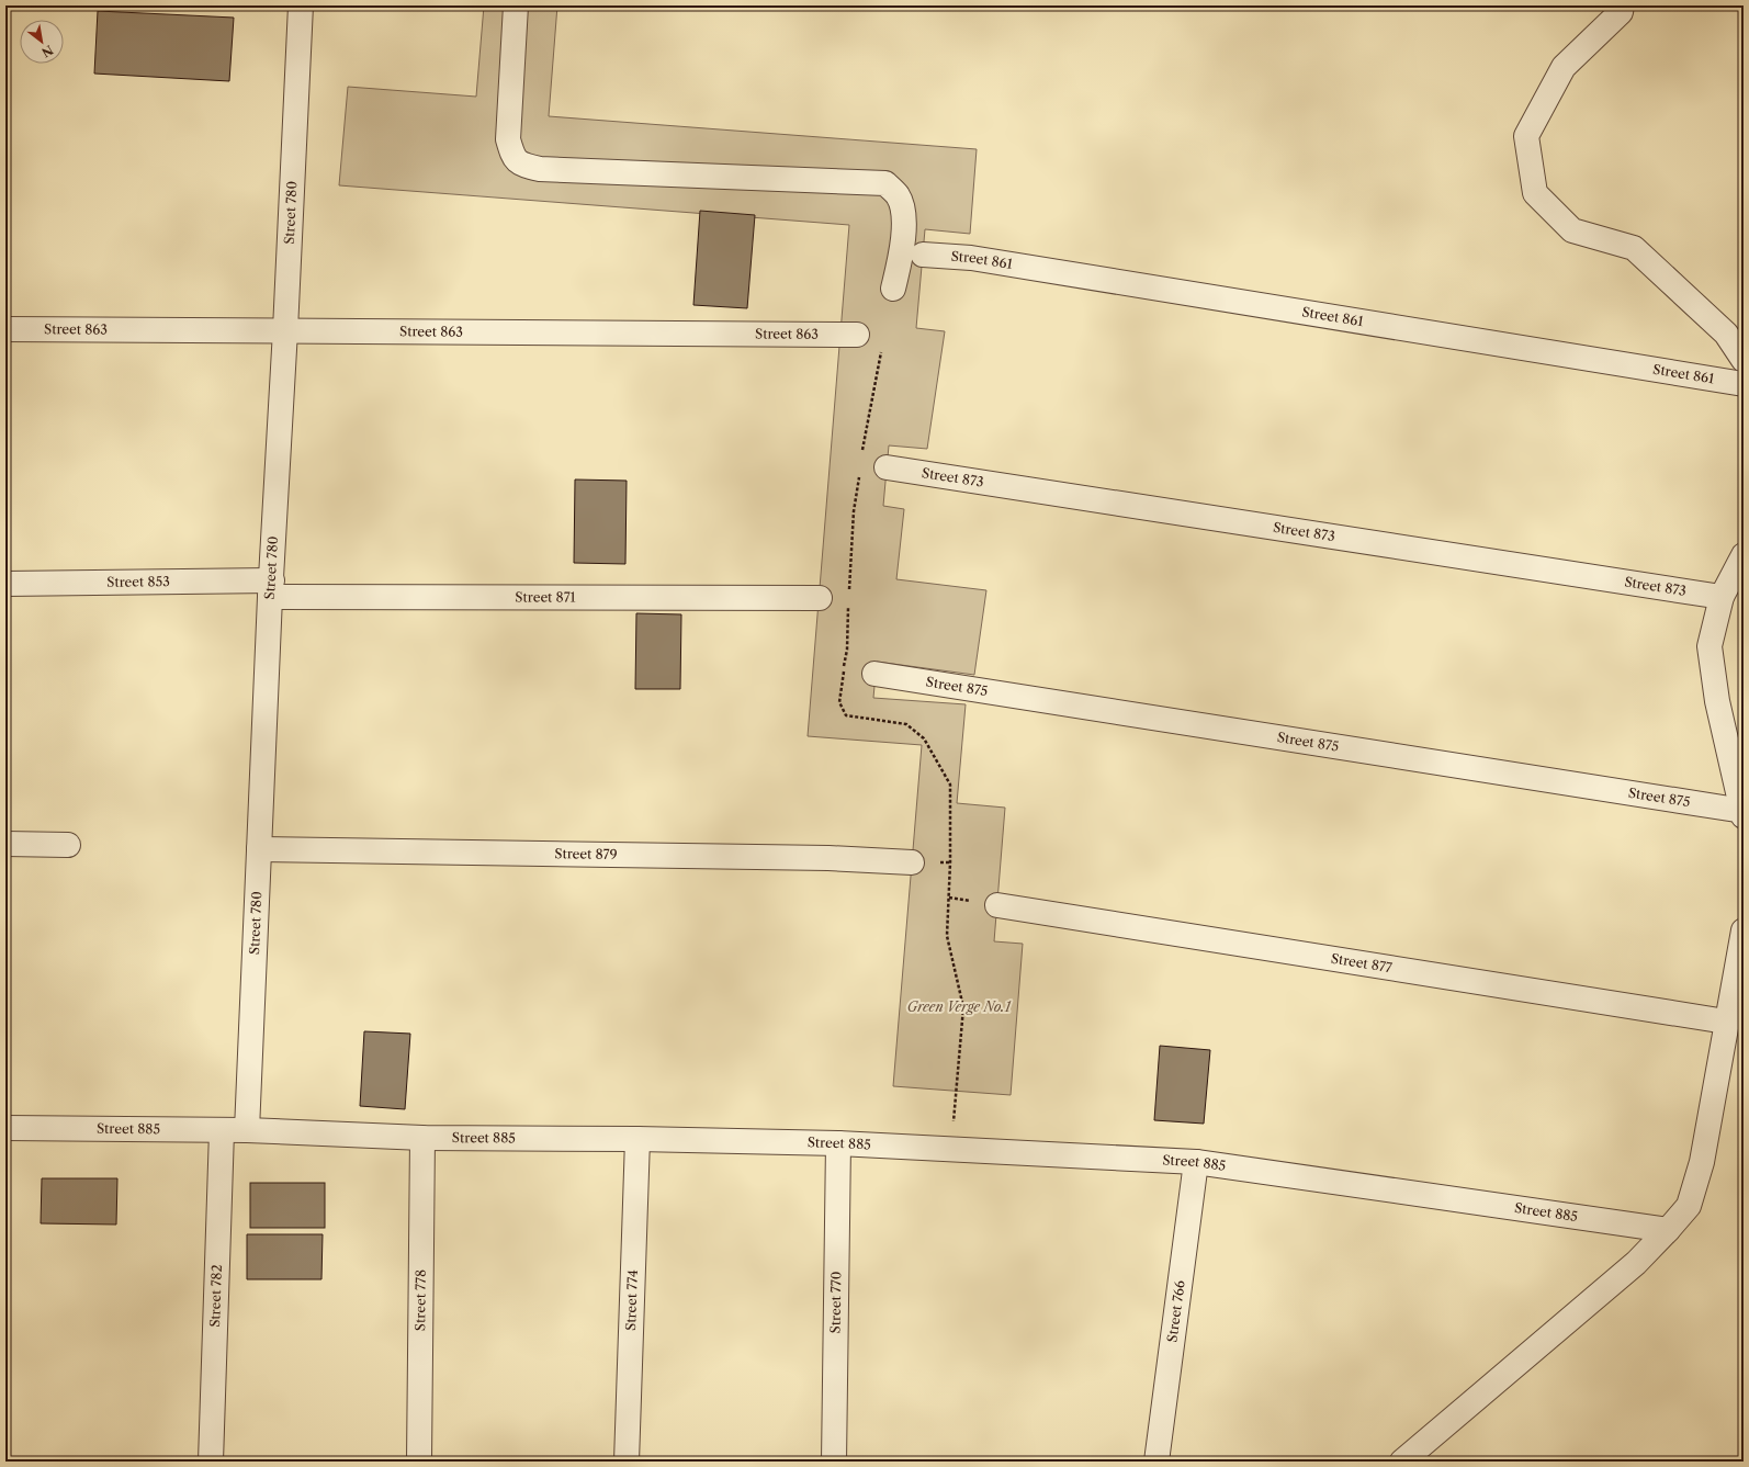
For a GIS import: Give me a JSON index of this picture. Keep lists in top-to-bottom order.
{
  "streets": {
    "street": [
      "Street 780",
      "Street 861",
      "Street 863",
      "Street 873",
      "Street 853",
      "Street 871",
      "Street 875",
      "Street 879",
      "Street 877",
      "Street 885",
      "Street 782",
      "Street 778",
      "Street 774",
      "Street 770",
      "Street 766"
    ]
  },
  "crossings": [
    ["Street 780", "Street 863"],
    ["Street 780", "Street 853"],
    ["Street 780", "Street 871"],
    ["Street 780", "Street 879"],
    ["Street 780", "Street 885"],
    ["Street 853", "Street 871"],
    ["Street 885", "Street 782"],
    ["Street 885", "Street 778"],
    ["Street 885", "Street 774"],
    ["Street 885", "Street 770"],
    ["Street 885", "Street 766"]
  ],
  "parks": ["Green Verge No.1"],
  "north": "bottom right"
}
